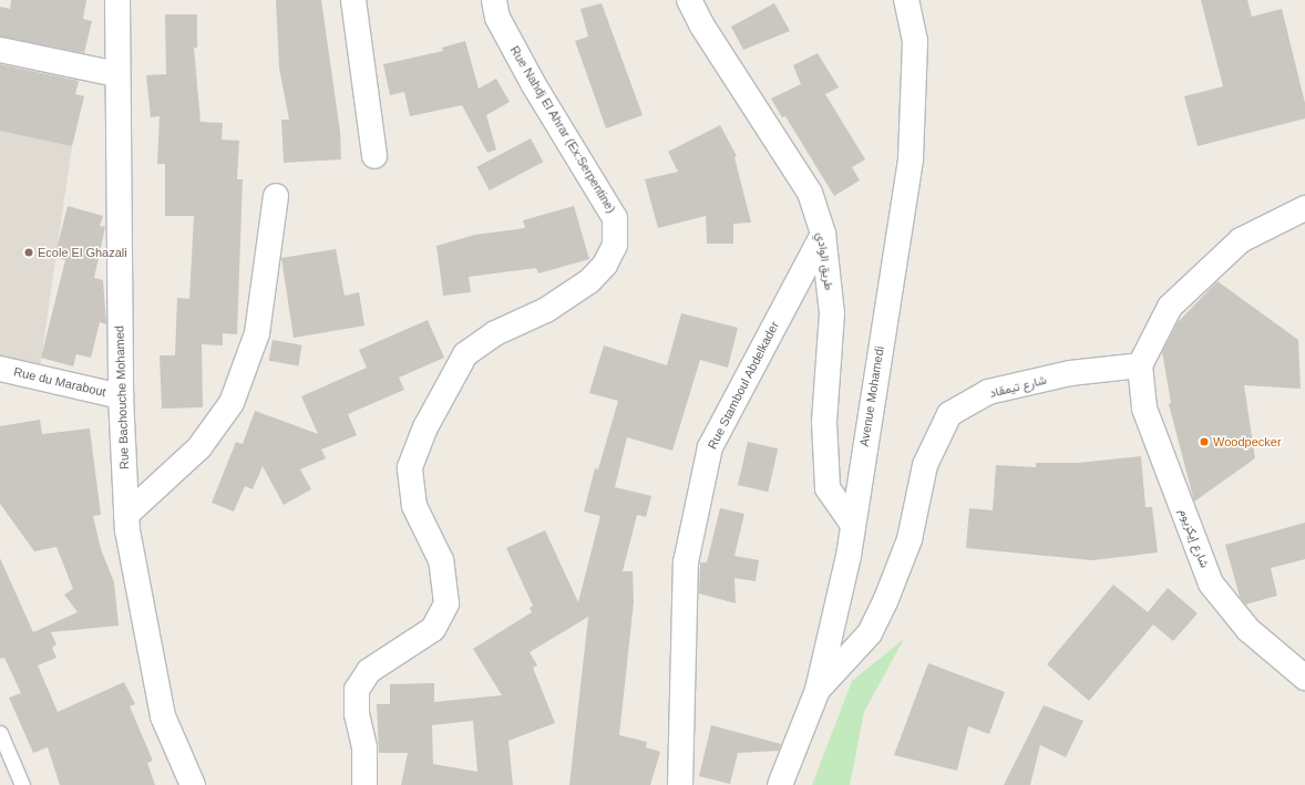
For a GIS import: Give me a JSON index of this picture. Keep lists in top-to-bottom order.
{
  "streets": {
    "street": [
      "Rue Nahdj El Ahrar (Ex:Serpentine)",
      "طريق الوادي",
      "Rue du Marabout",
      "Rue Stamboul Abdelkader",
      "شارع تيمقاد",
      "Avenue Mohamedi",
      "Rue Bachouche Mohamed",
      "شارع إيكزيوم"
    ]
  },
  "crossings": [
    ["طريق الوادي", "Rue Stamboul Abdelkader"],
    ["طريق الوادي", "Avenue Mohamedi"],
    ["Rue du Marabout", "Rue Bachouche Mohamed"],
    ["شارع تيمقاد", "Avenue Mohamedi"],
    ["شارع تيمقاد", "شارع إيكزيوم"]
  ],
  "places": ["Ecole El Ghazali", "Woodpecker"]
}
